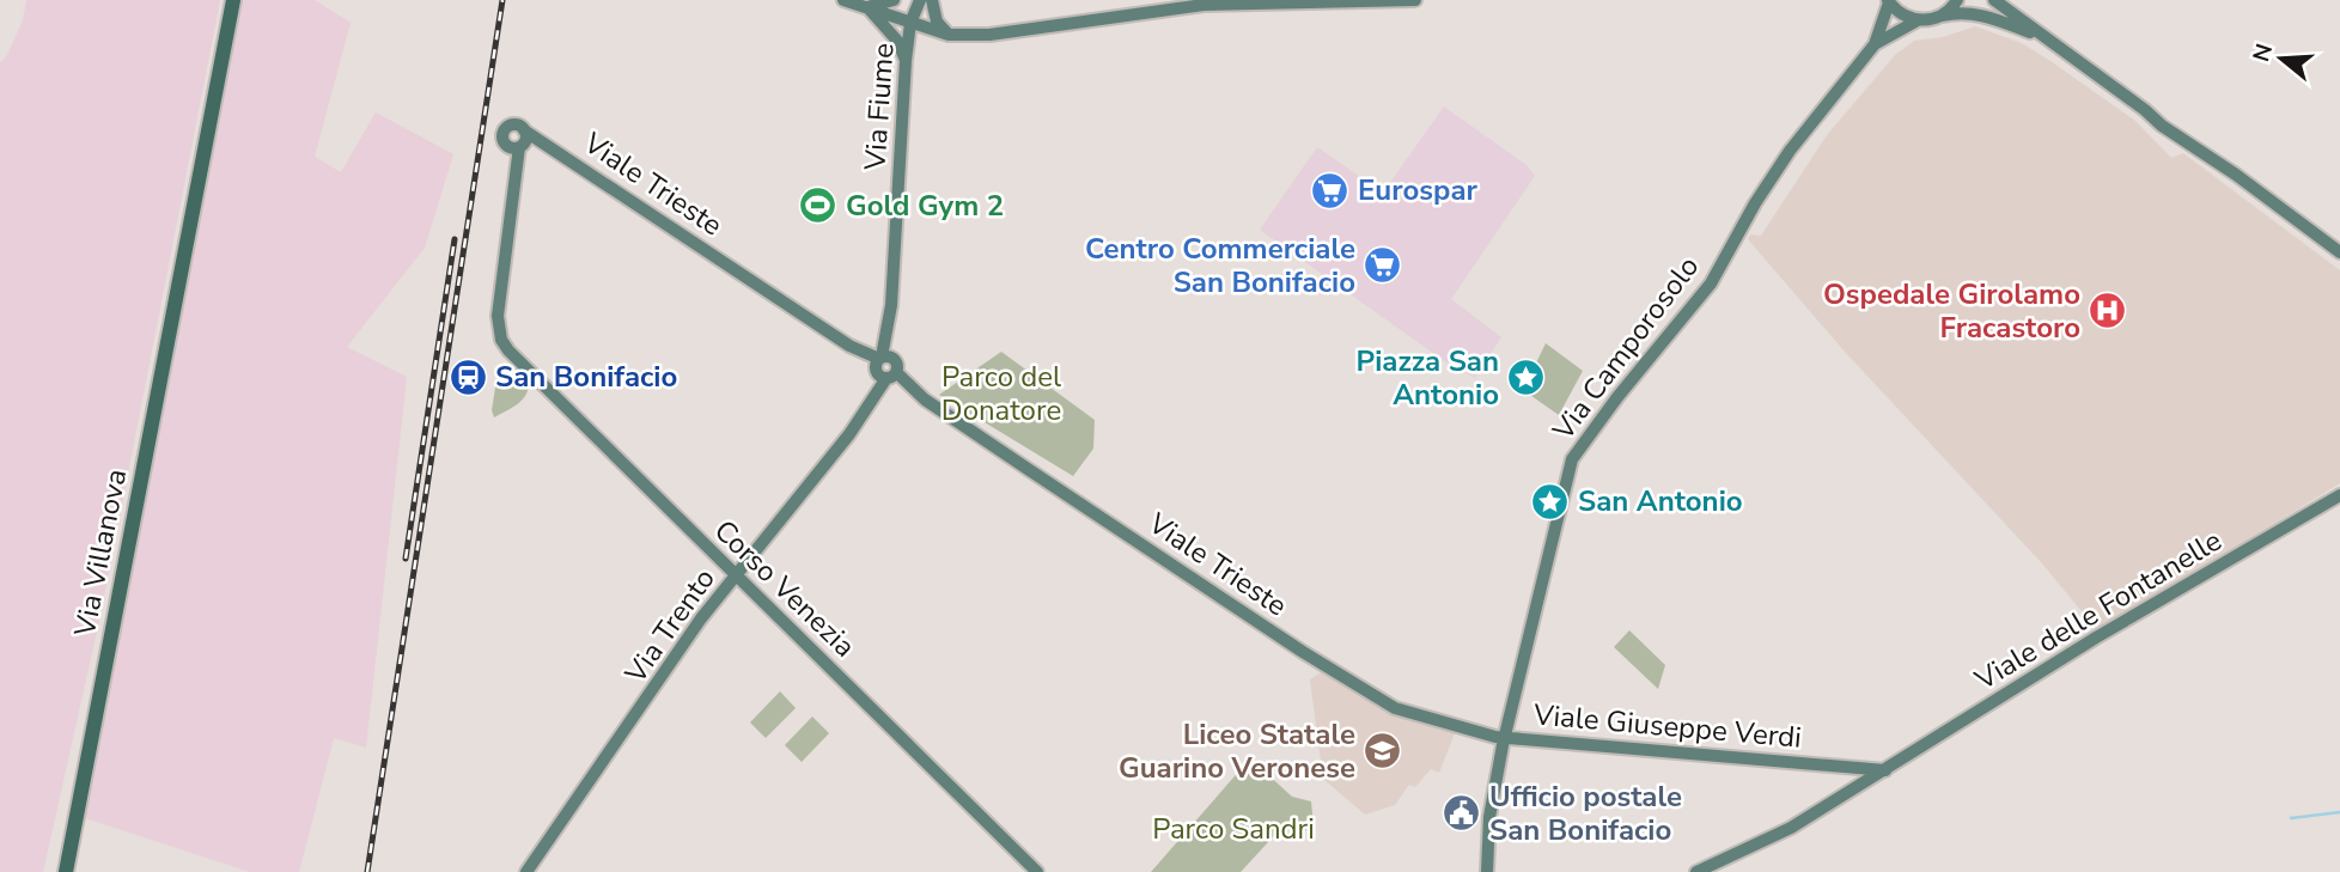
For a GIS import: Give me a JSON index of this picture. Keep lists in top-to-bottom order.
{
  "streets": {
    "main road": ["Via Villanova"],
    "street": [
      "Via Fiume",
      "Viale Trieste",
      "Via Camporosolo",
      "Corso Venezia",
      "Viale delle Fontanelle",
      "Via Trento",
      "Viale Giuseppe Verdi"
    ]
  },
  "crossings": [
    ["Via Fiume", "Viale Trieste"],
    ["Via Fiume", "Via Trento"],
    ["Viale Trieste", "Via Camporosolo"],
    ["Viale Trieste", "Corso Venezia"],
    ["Viale Trieste", "Via Trento"],
    ["Viale Trieste", "Viale Giuseppe Verdi"],
    ["Via Camporosolo", "Viale Giuseppe Verdi"],
    ["Corso Venezia", "Via Trento"],
    ["Viale delle Fontanelle", "Viale Giuseppe Verdi"]
  ],
  "parks": ["Parco del Donatore", "Parco Sandri"],
  "places": {
    "supermarket": ["Eurospar", "Centro Commerciale San Bonifacio"],
    "sports": ["Gold Gym 2"],
    "hospital": ["Ospedale Girolamo Fracastoro"],
    "station": ["San Bonifacio"],
    "place": ["Piazza San Antonio", "San Antonio"],
    "school or university": ["Liceo Statale Guarino Veronese"],
    "public building": ["Ufficio postale San Bonifacio"]
  },
  "north": "left"
}
